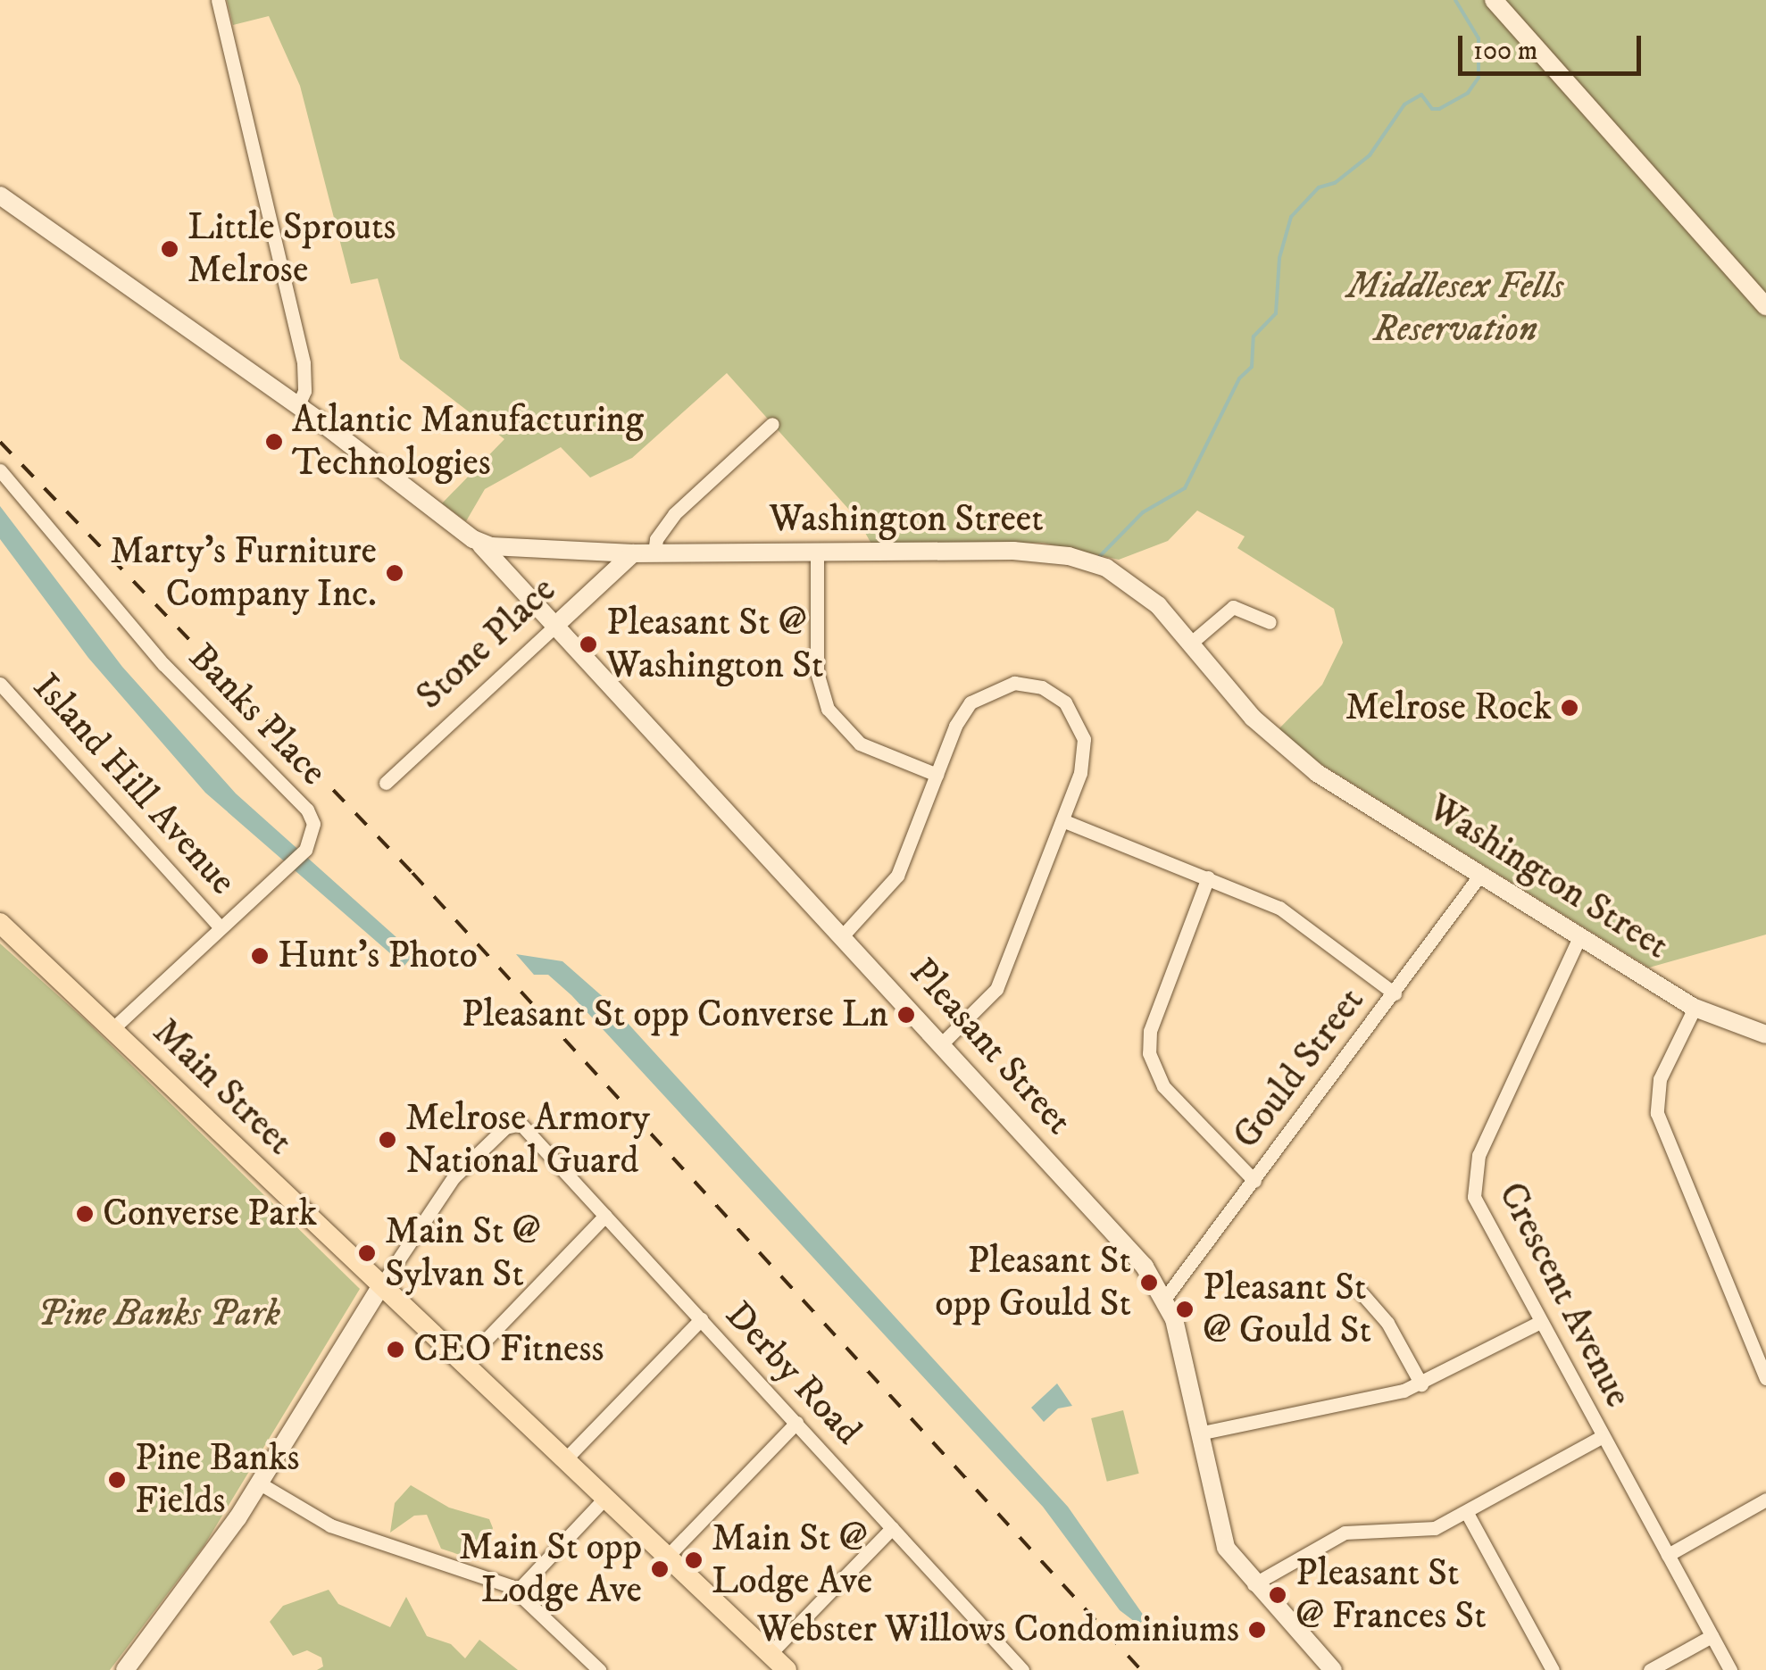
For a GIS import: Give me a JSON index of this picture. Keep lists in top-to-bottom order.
{
  "streets": {
    "main road": [
      "Washington Street",
      "Stone Place",
      "Pleasant Street",
      "Main Street"
    ],
    "street": [
      "Banks Place",
      "Island Hill Avenue",
      "Gould Street",
      "Crescent Avenue",
      "Derby Road"
    ]
  },
  "crossings": [
    ["Washington Street", "Stone Place"],
    ["Washington Street", "Pleasant Street"],
    ["Washington Street", "Gould Street"],
    ["Washington Street", "Crescent Avenue"],
    ["Stone Place", "Pleasant Street"],
    ["Banks Place", "Island Hill Avenue"],
    ["Banks Place", "Main Street"],
    ["Pleasant Street", "Gould Street"],
    ["Main Street", "Derby Road"]
  ],
  "parks": ["Middlesex Fells Reservation", "Pine Banks Park"],
  "places": [
    "Little Sprouts Melrose",
    "Atlantic Manufacturing Technologies",
    "Marty's Furniture Company Inc.",
    "Pleasant St @ Washington St",
    "Melrose Rock",
    "Hunt's Photo",
    "Pleasant St opp Converse Ln",
    "Melrose Armory National Guard",
    "Converse Park",
    "Main St @ Sylvan St",
    "Pleasant St opp Gould St",
    "Pleasant St @ Gould St",
    "CEO Fitness",
    "Pine Banks Fields",
    "Main St @ Lodge Ave",
    "Main St opp Lodge Ave",
    "Pleasant St @ Frances St",
    "Webster Willows Condominiums"
  ],
  "scale_bar": "100 m"
}
